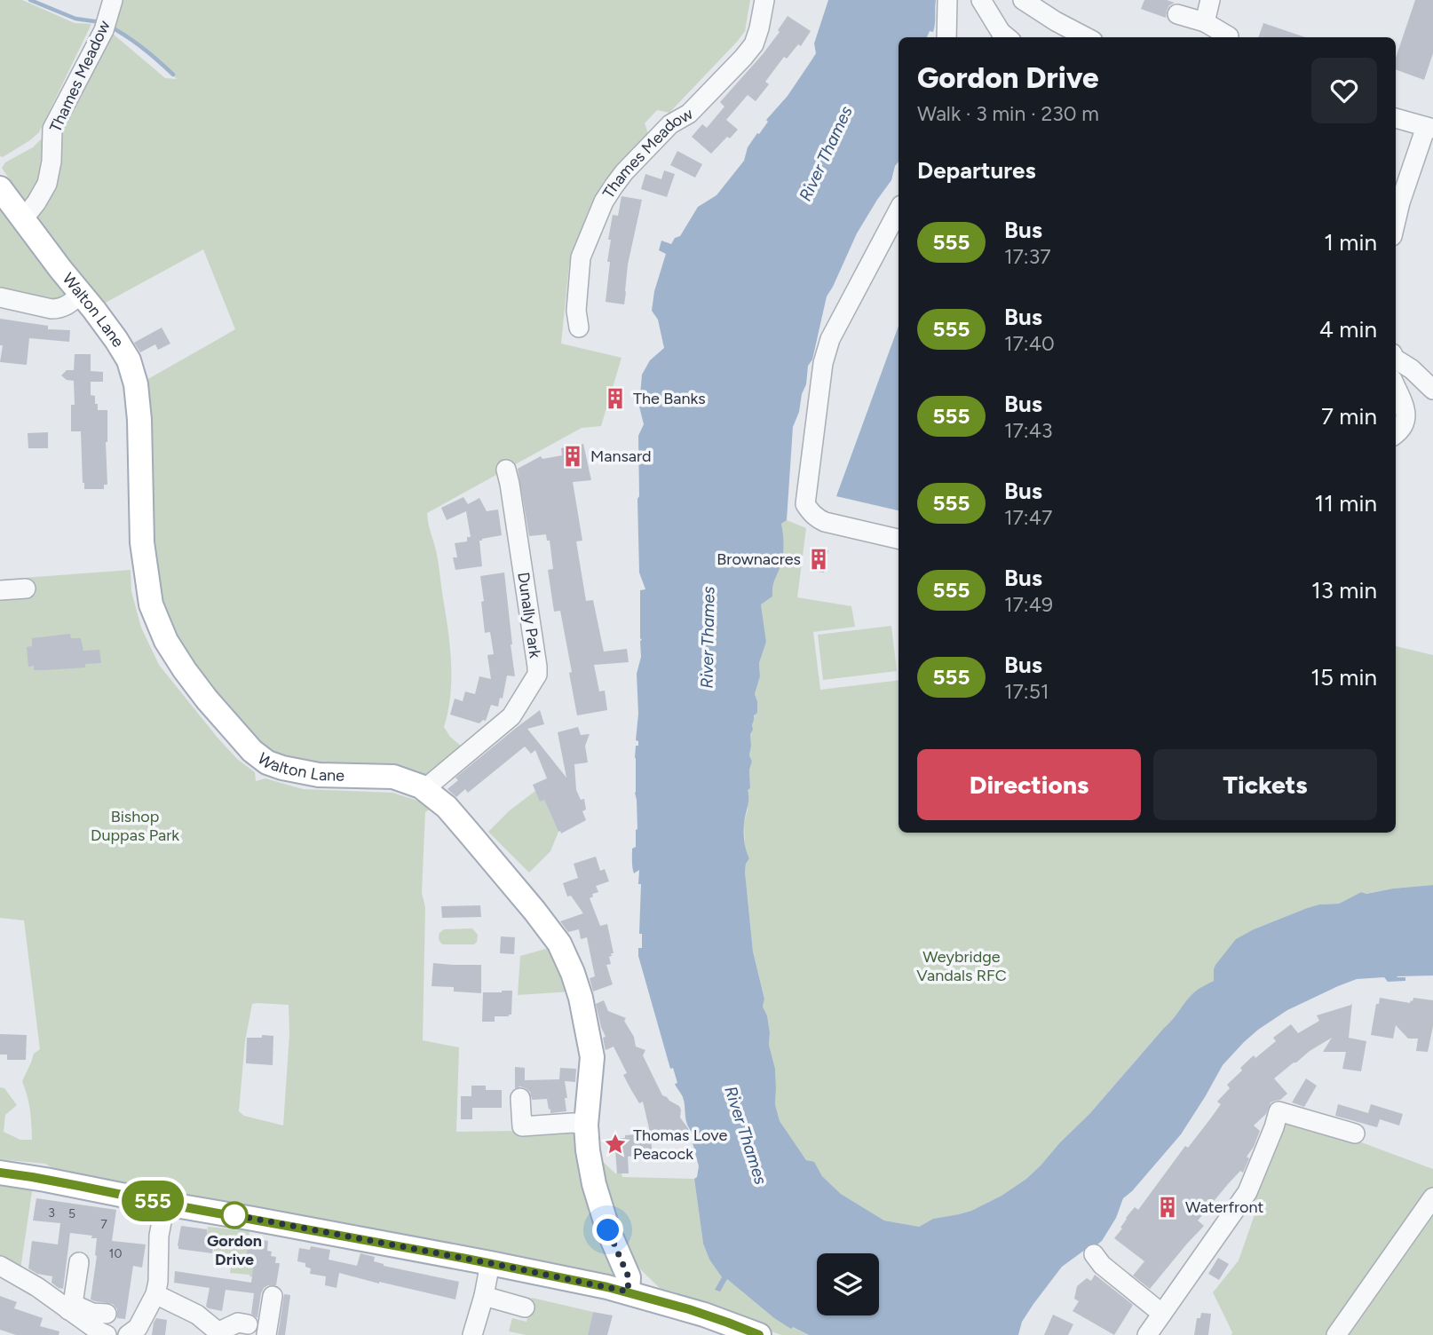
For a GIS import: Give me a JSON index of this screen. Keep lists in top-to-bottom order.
{
  "streets": {
    "main road": ["Walton Lane"],
    "street": ["Thames Meadow", "Dunally Park"]
  },
  "crossings": [
    ["Thames Meadow", "Walton Lane"],
    ["Walton Lane", "Dunally Park"]
  ],
  "water": ["River Thames"],
  "parks": ["Bishop Duppas Park", "Weybridge Vandals RFC"],
  "places": {
    "building": [
      "The Banks",
      "Mansard",
      "Brownacres",
      "Waterfront"
    ],
    "place": ["Thomas Love Peacock"],
    "other": ["Gordon Drive"]
  },
  "lines": ["bus line 555"],
  "house_numbers": [
    "3",
    "5",
    "7",
    "10"
  ],
  "page": {
    "on_map": "555",
    "heading": [
      ["Gordon Drive", "Walk · 3 min · 230 m"],
      "Departures"
    ],
    "list": [
      {
        "mark": "555",
        "name": "Bus",
        "note": "17:37",
        "value": "1 min"
      },
      {
        "mark": "555",
        "name": "Bus",
        "note": "17:40",
        "value": "4 min"
      },
      {
        "mark": "555",
        "name": "Bus",
        "note": "17:43",
        "value": "7 min"
      },
      {
        "mark": "555",
        "name": "Bus",
        "note": "17:47",
        "value": "11 min"
      },
      {
        "mark": "555",
        "name": "Bus",
        "note": "17:49",
        "value": "13 min"
      },
      {
        "mark": "555",
        "name": "Bus",
        "note": "17:51",
        "value": "15 min"
      }
    ],
    "buttons": ["Directions", "Tickets"]
  }
}
